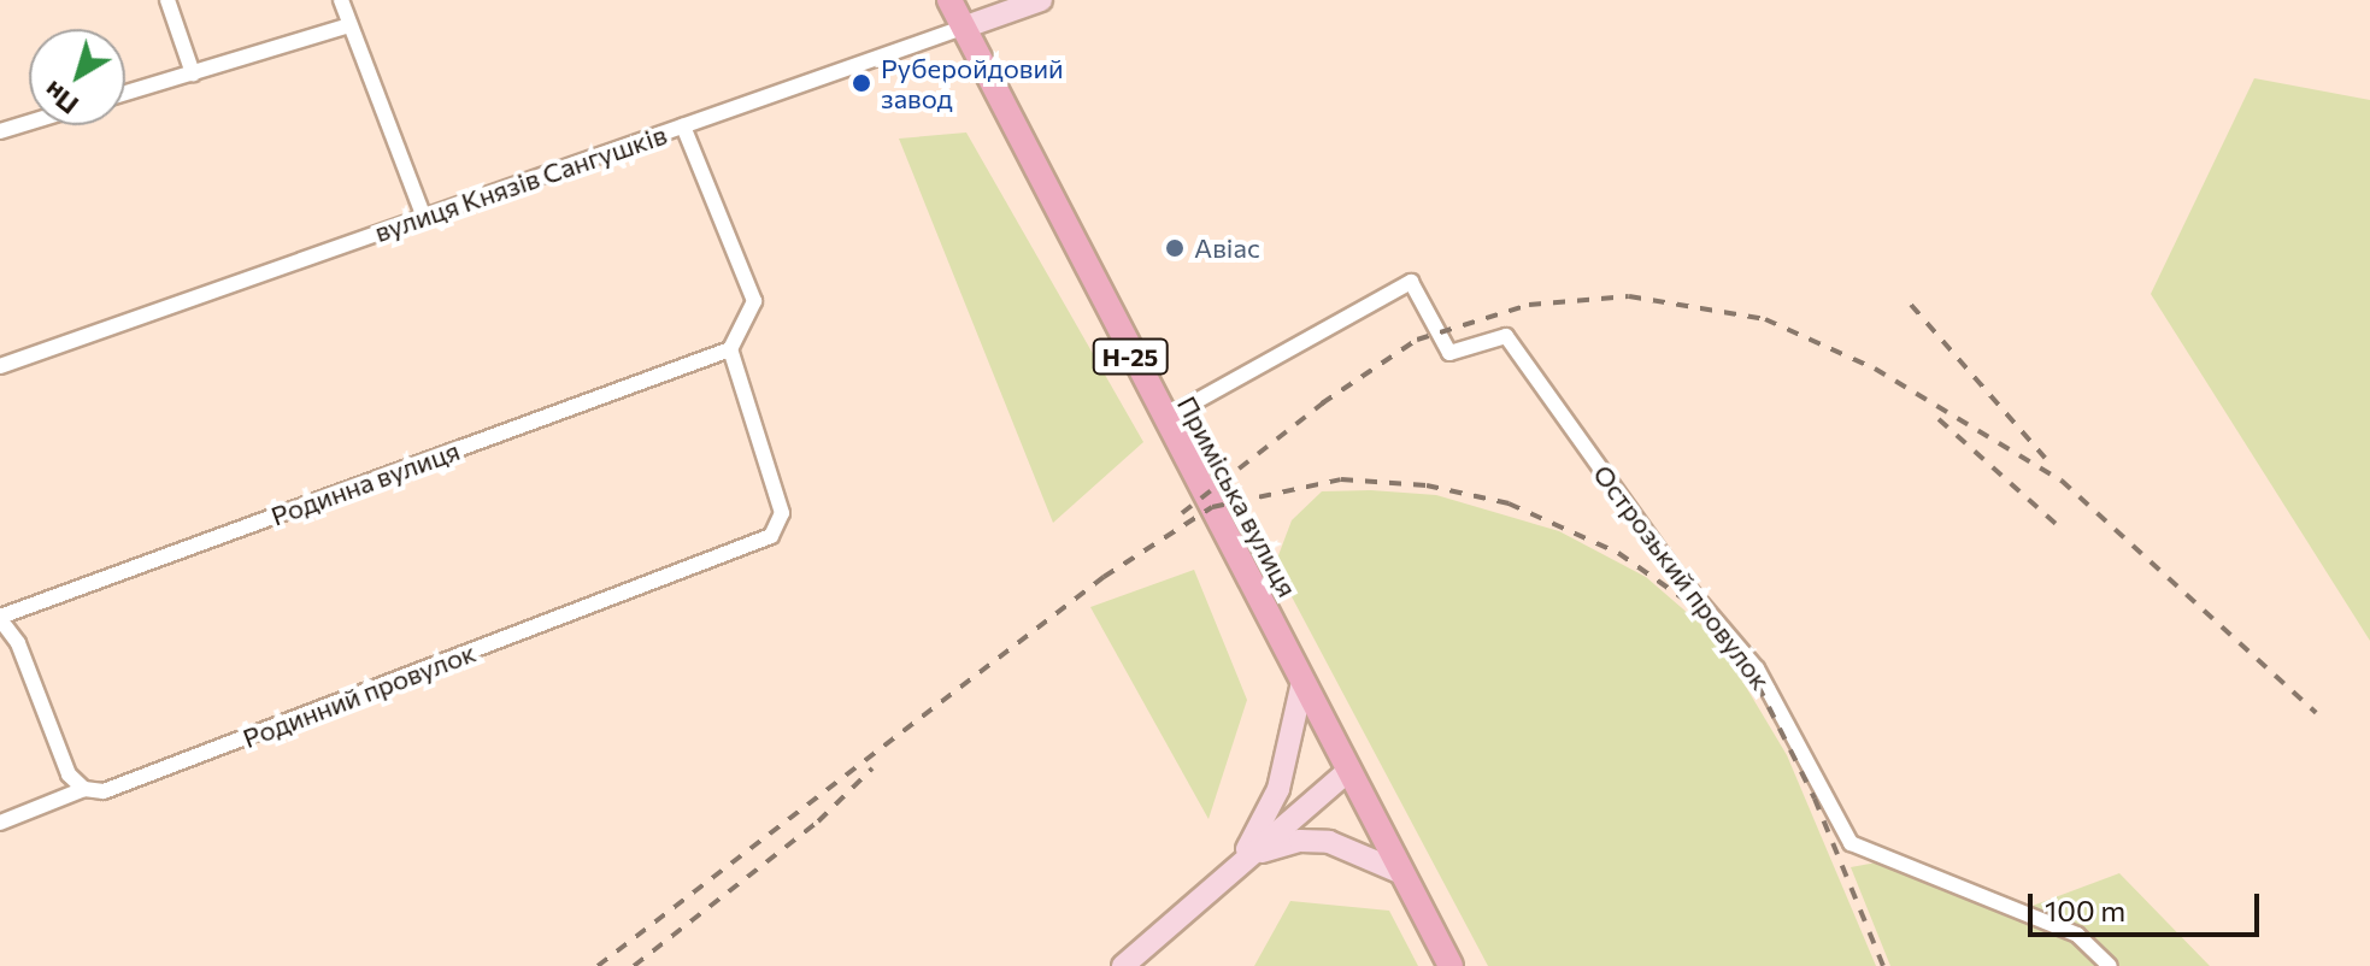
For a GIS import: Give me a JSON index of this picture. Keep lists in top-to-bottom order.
{
  "streets": {
    "main road": ["вулиця Князів Сангушків", "Н-25", "Приміська вулиця"],
    "street": ["Родинна вулиця", "Острозький провулок", "Родинний провулок"]
  },
  "crossings": [
    ["вулиця Князів Сангушків", "Приміська вулиця"],
    ["Родинна вулиця", "Родинний провулок"],
    ["Приміська вулиця", "Острозький провулок"]
  ],
  "places": ["Руберойдовий завод", "Авіас"],
  "scale_bar": "100 m",
  "north": "bottom left"
}
